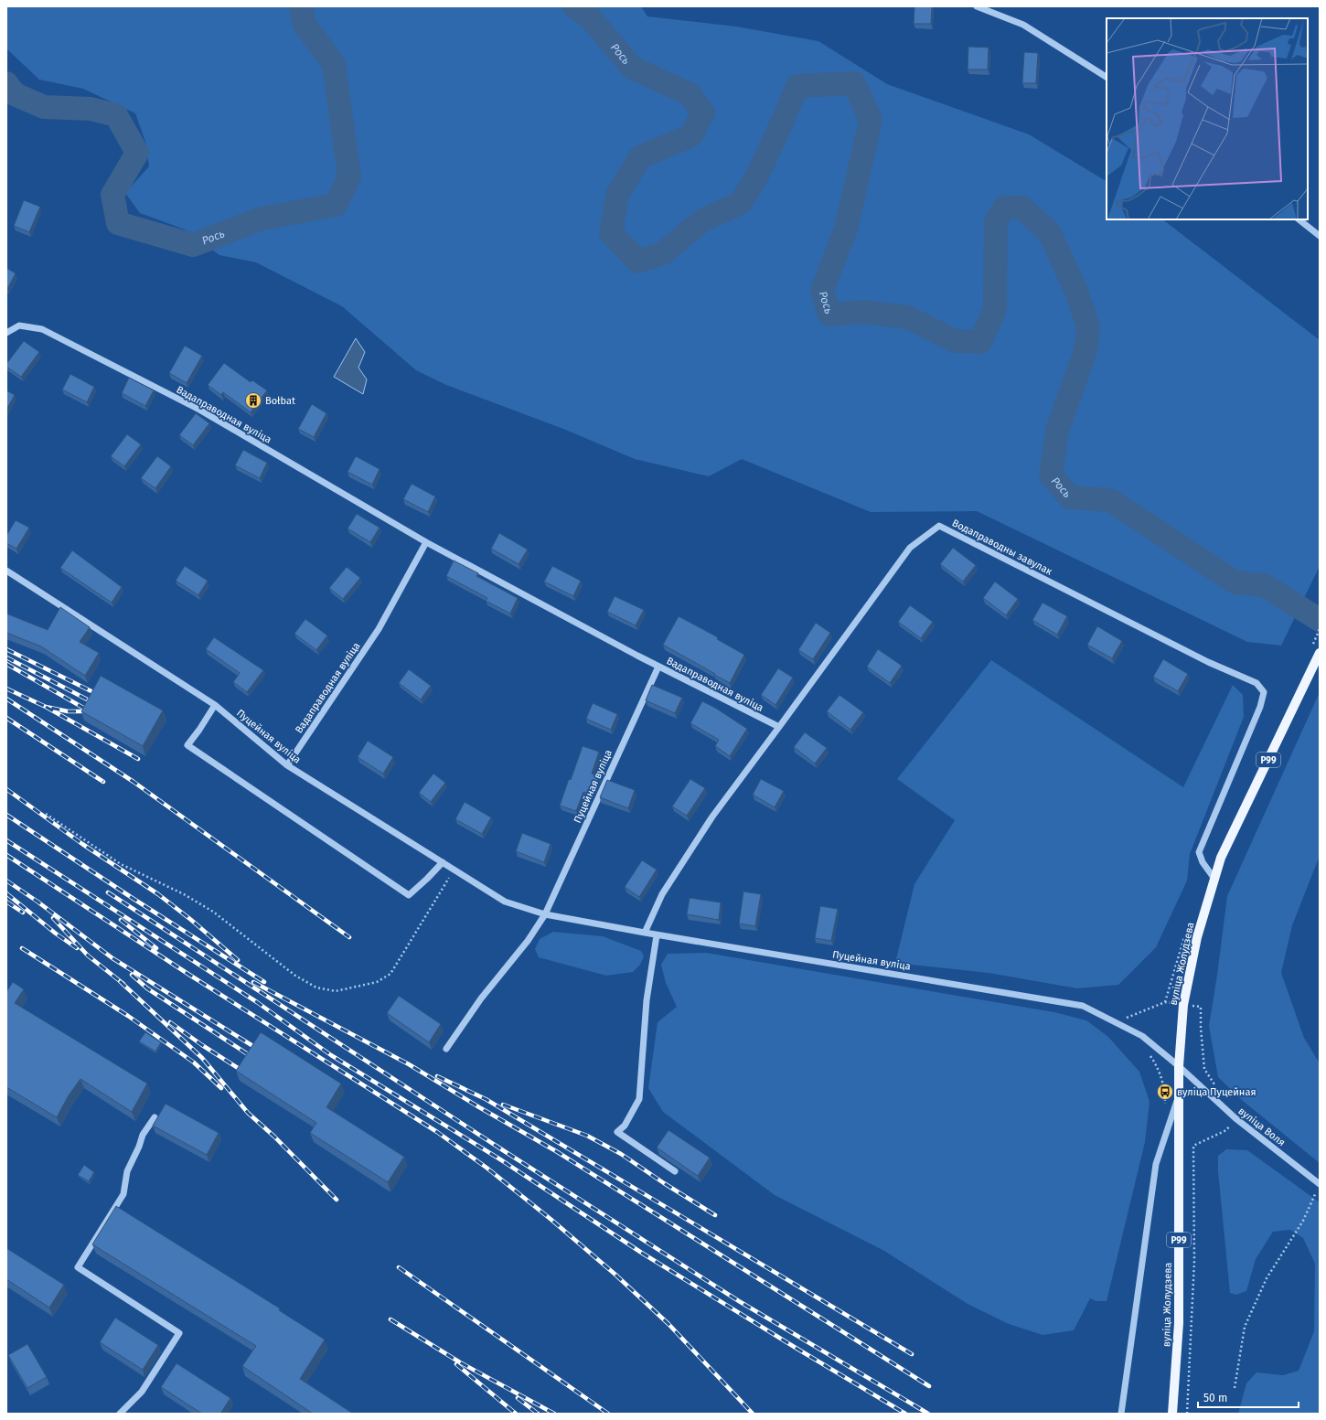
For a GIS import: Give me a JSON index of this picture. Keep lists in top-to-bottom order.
{
  "streets": {
    "main road": ["Р99", "вуліца Жолудзева"],
    "street": [
      "Вадаправодная вуліца",
      "Водаправодны завулак",
      "Пуцейная вуліца",
      "вуліца Воля"
    ]
  },
  "crossings": [
    ["Вадаправодная вуліца", "Водаправодны завулак"],
    ["Вадаправодная вуліца", "Пуцейная вуліца"],
    ["Водаправодны завулак", "вуліца Жолудзева"],
    ["Пуцейная вуліца", "вуліца Жолудзева"],
    ["Пуцейная вуліца", "вуліца Воля"],
    ["вуліца Жолудзева", "вуліца Воля"]
  ],
  "water": ["Рось"],
  "places": {
    "building": ["Bołbat"],
    "bus stop": ["вуліца Пуцейная"]
  },
  "scale_bar": "50 m"
}
